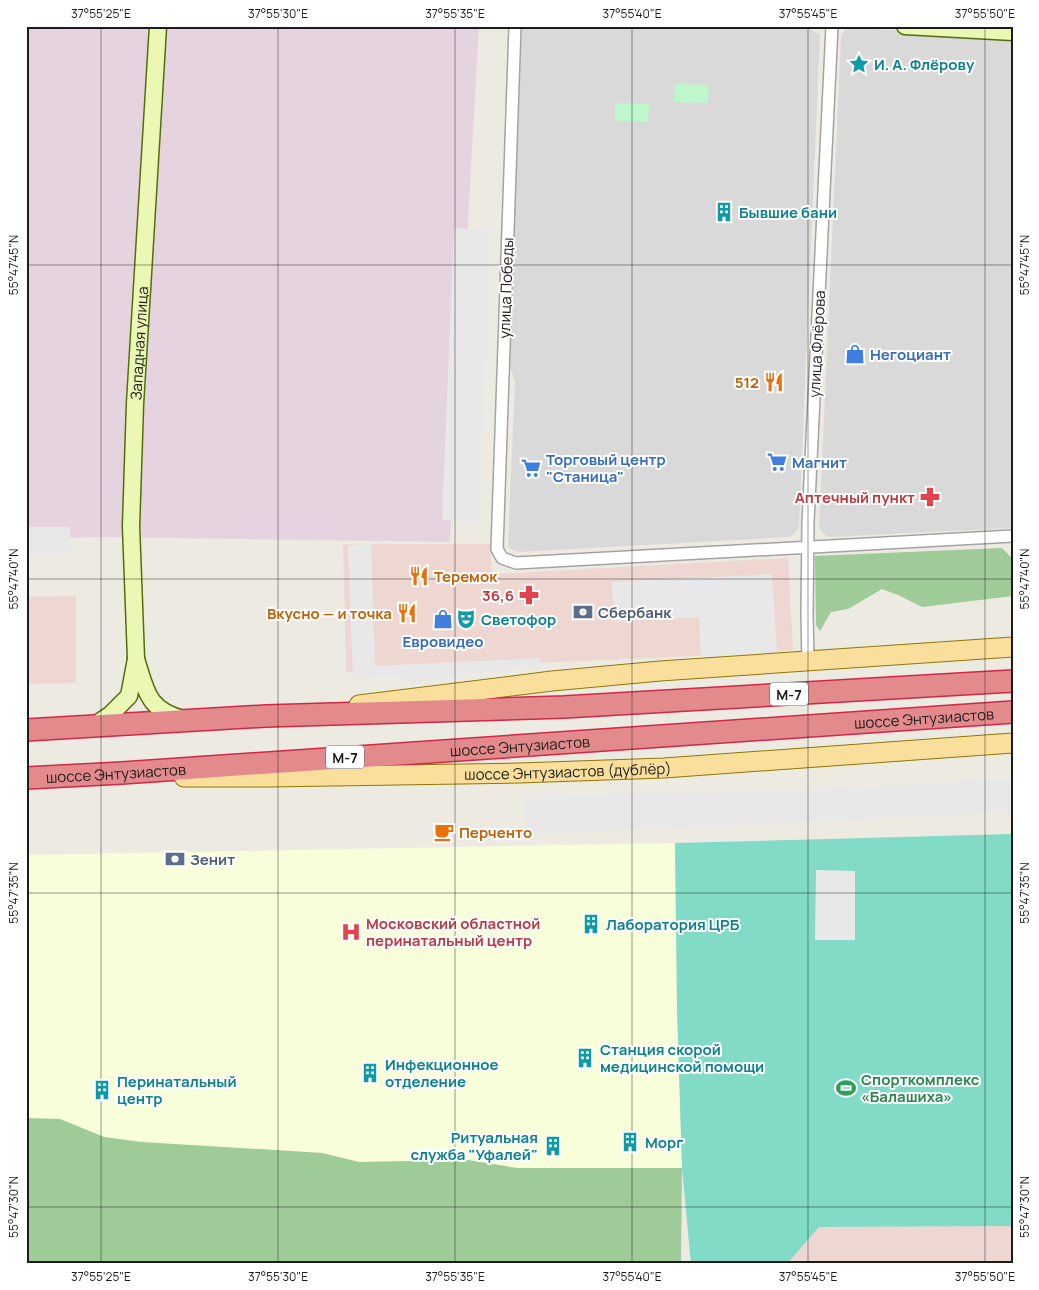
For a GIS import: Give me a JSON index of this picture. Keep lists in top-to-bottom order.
{
  "streets": {
    "highway": ["М-7", "шоссе Энтузиастов"],
    "main road": ["шоссе Энтузиастов (дублёр)"],
    "street": ["улица Победы", "Западная улица", "улица Флёрова"]
  },
  "crossings": [
    ["улица Победы", "улица Флёрова"],
    ["Западная улица", "шоссе Энтузиастов"],
    ["шоссе Энтузиастов", "шоссе Энтузиастов (дублёр)"]
  ],
  "places": {
    "place": ["И. А. Флёрову"],
    "building": [
      "Бывшие бани",
      "Лаборатория ЦРБ",
      "Станция скорой медицинской помощи",
      "Инфекционное отделение",
      "Перинатальный центр",
      "Морг",
      "Ритуальная служба \"Уфалей\""
    ],
    "shop": ["Негоциант", "Евровидео"],
    "restaurant": ["512", "Теремок", "Вкусно — и точка"],
    "supermarket": ["Магнит", "Торговый центр \"Станица\""],
    "pharmacy": ["Аптечный пункт", "36,6"],
    "bank": ["Сбербанк", "Зенит"],
    "theatre": ["Светофор"],
    "cafe": ["Перченто"],
    "hospital": ["Московский областной перинатальный центр"],
    "sports": ["Спорткомплекс «Балашиха»"]
  },
  "coordinates": [
    "37°55'25\"E",
    "37°55'30\"E",
    "37°55'35\"E",
    "37°55'40\"E",
    "37°55'45\"E",
    "37°55'50\"E",
    "55°47'45\"N",
    "55°47'40\"N",
    "55°47'35\"N",
    "55°47'30\"N"
  ]
}
